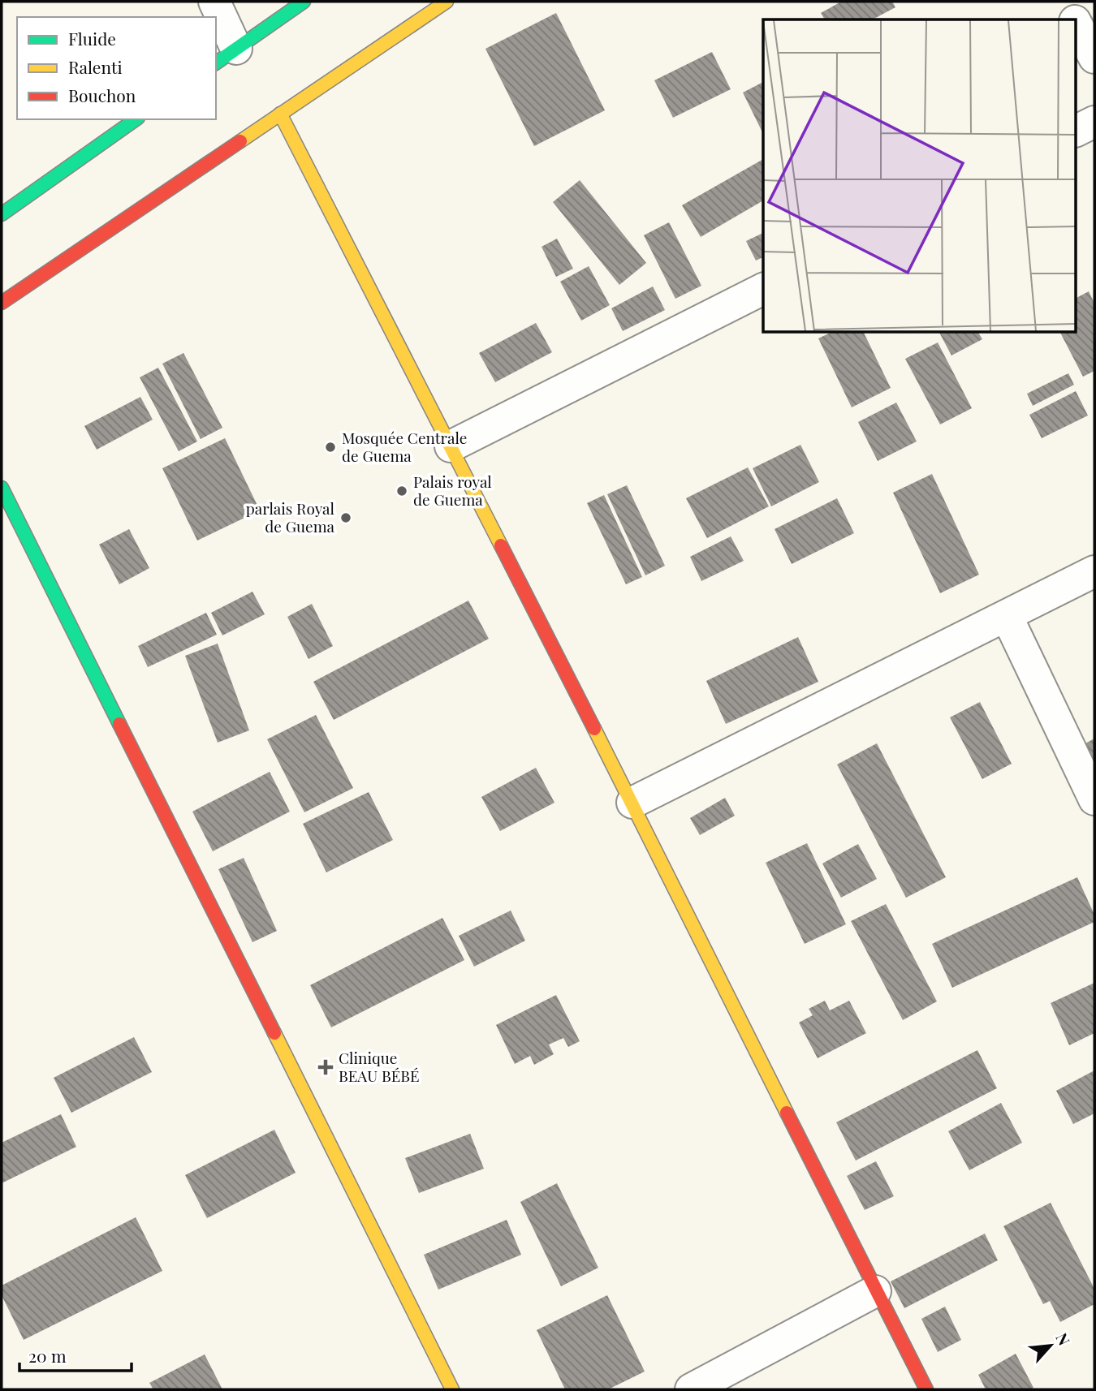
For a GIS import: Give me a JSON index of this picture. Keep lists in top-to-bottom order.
{
  "places": {
    "other": ["Mosquée Centrale de Guema", "Palais royal de Guema", "parlais Royal de Guema"],
    "health": ["Clinique BEAU BÉBÉ"]
  },
  "legend": ["Fluide", "Ralenti", "Bouchon"],
  "scale_bar": "20 m",
  "north": "top right"
}
